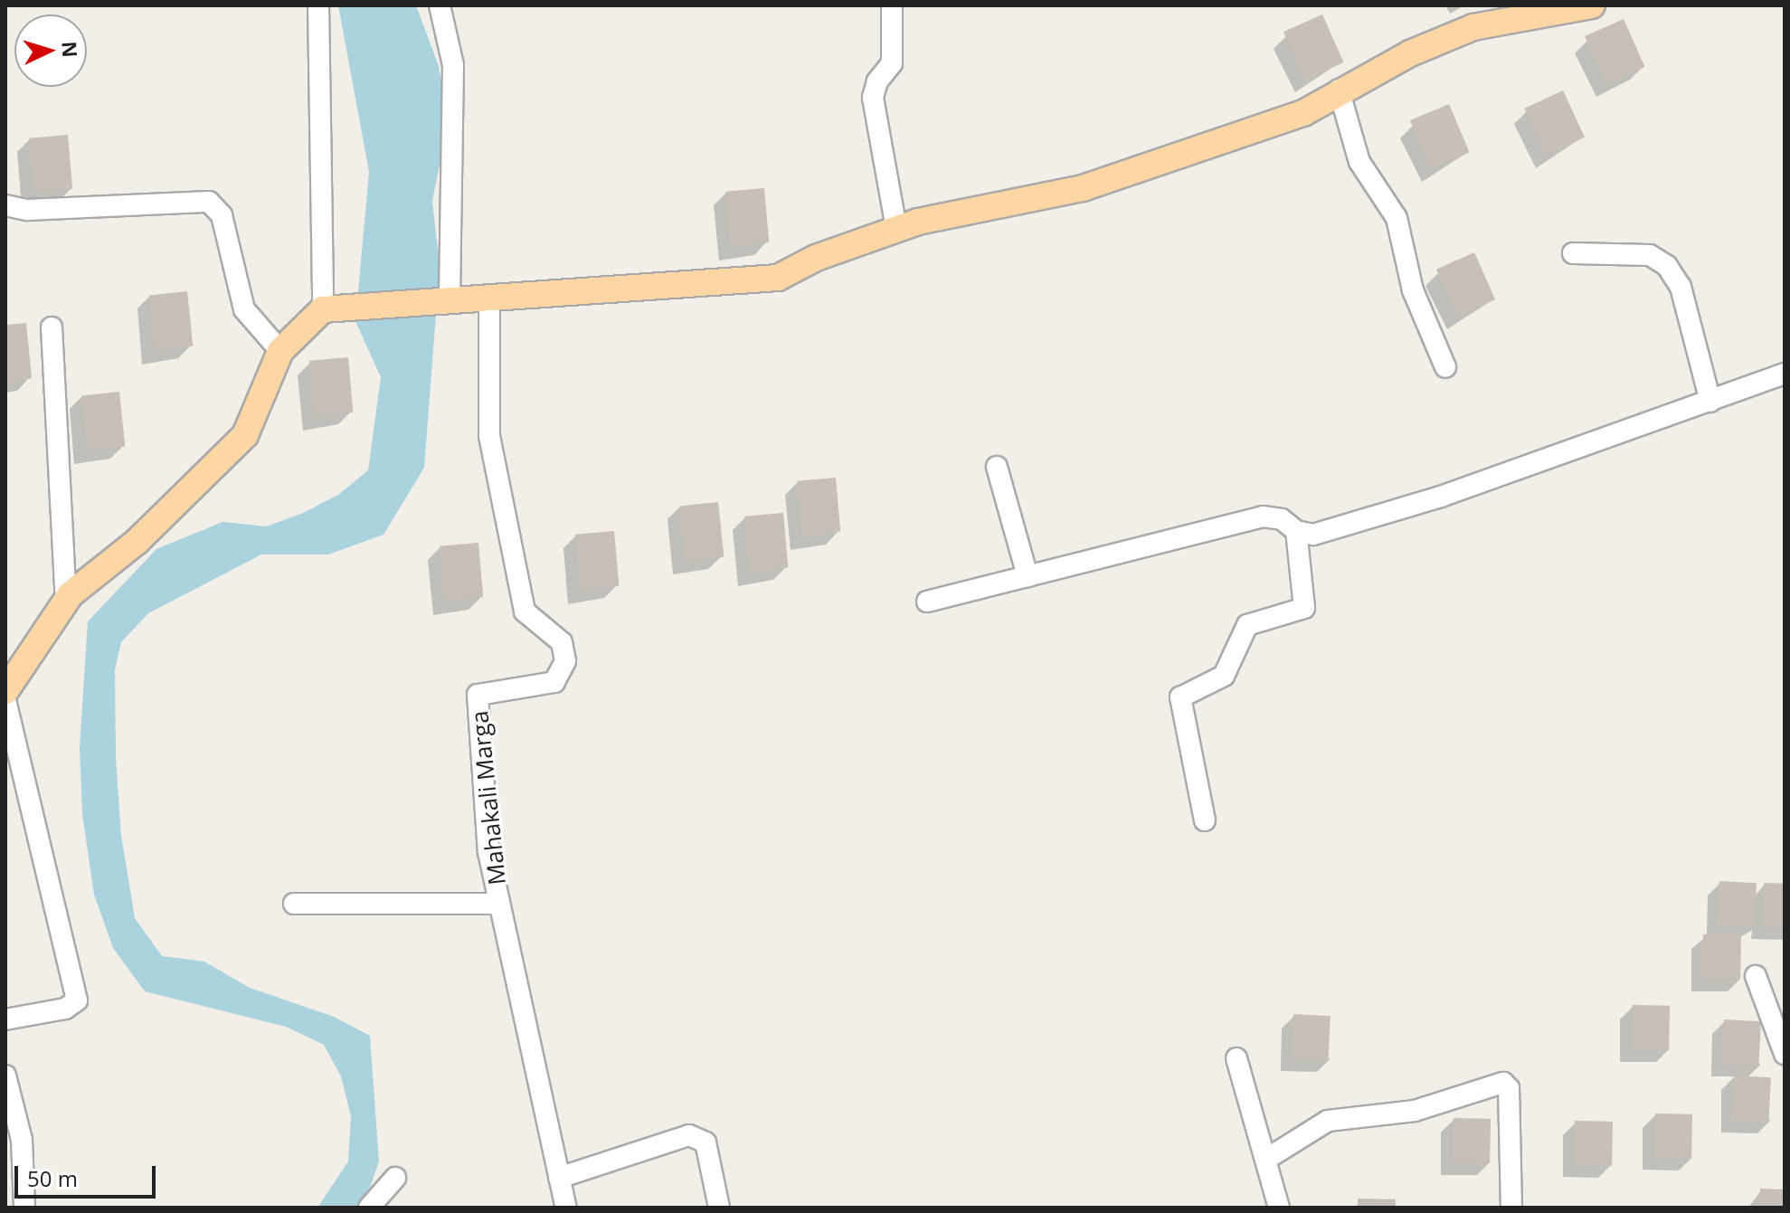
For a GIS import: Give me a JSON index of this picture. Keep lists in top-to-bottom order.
{
  "streets": {
    "street": ["Mahakali Marga"]
  },
  "scale_bar": "50 m",
  "north": "right"
}
